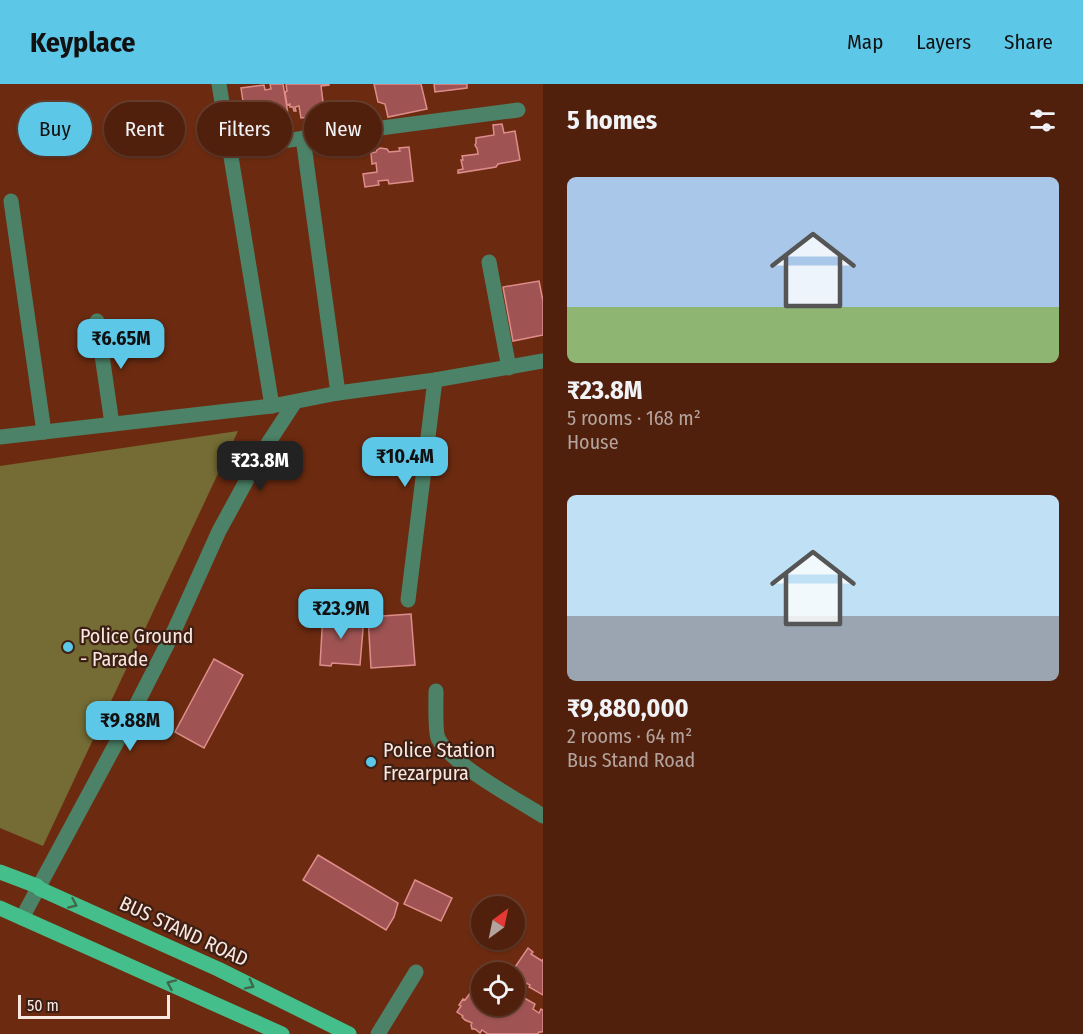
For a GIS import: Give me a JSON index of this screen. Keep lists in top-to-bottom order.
{
  "streets": {
    "main road": ["BUS STAND ROAD"]
  },
  "places": ["Police Ground - Parade", "Police Station Frezarpura"],
  "scale_bar": "50 m",
  "north": "top right",
  "page": {
    "header": "Keyplace",
    "nav": ["Map", "Layers", "Share"],
    "heading": "5 homes",
    "chip": [
      "Buy",
      "Rent",
      "Filters",
      "New"
    ],
    "list": [
      {
        "name": "₹23.8M",
        "note": "5 rooms · 168 m² · House"
      },
      {
        "name": "₹9,880,000",
        "note": "2 rooms · 64 m² · Bus Stand Road"
      }
    ],
    "price": [
      "₹6.65M",
      "₹10.4M",
      "₹23.8M",
      "₹23.9M",
      "₹9.88M"
    ],
    "scale": "50 m"
  }
}
